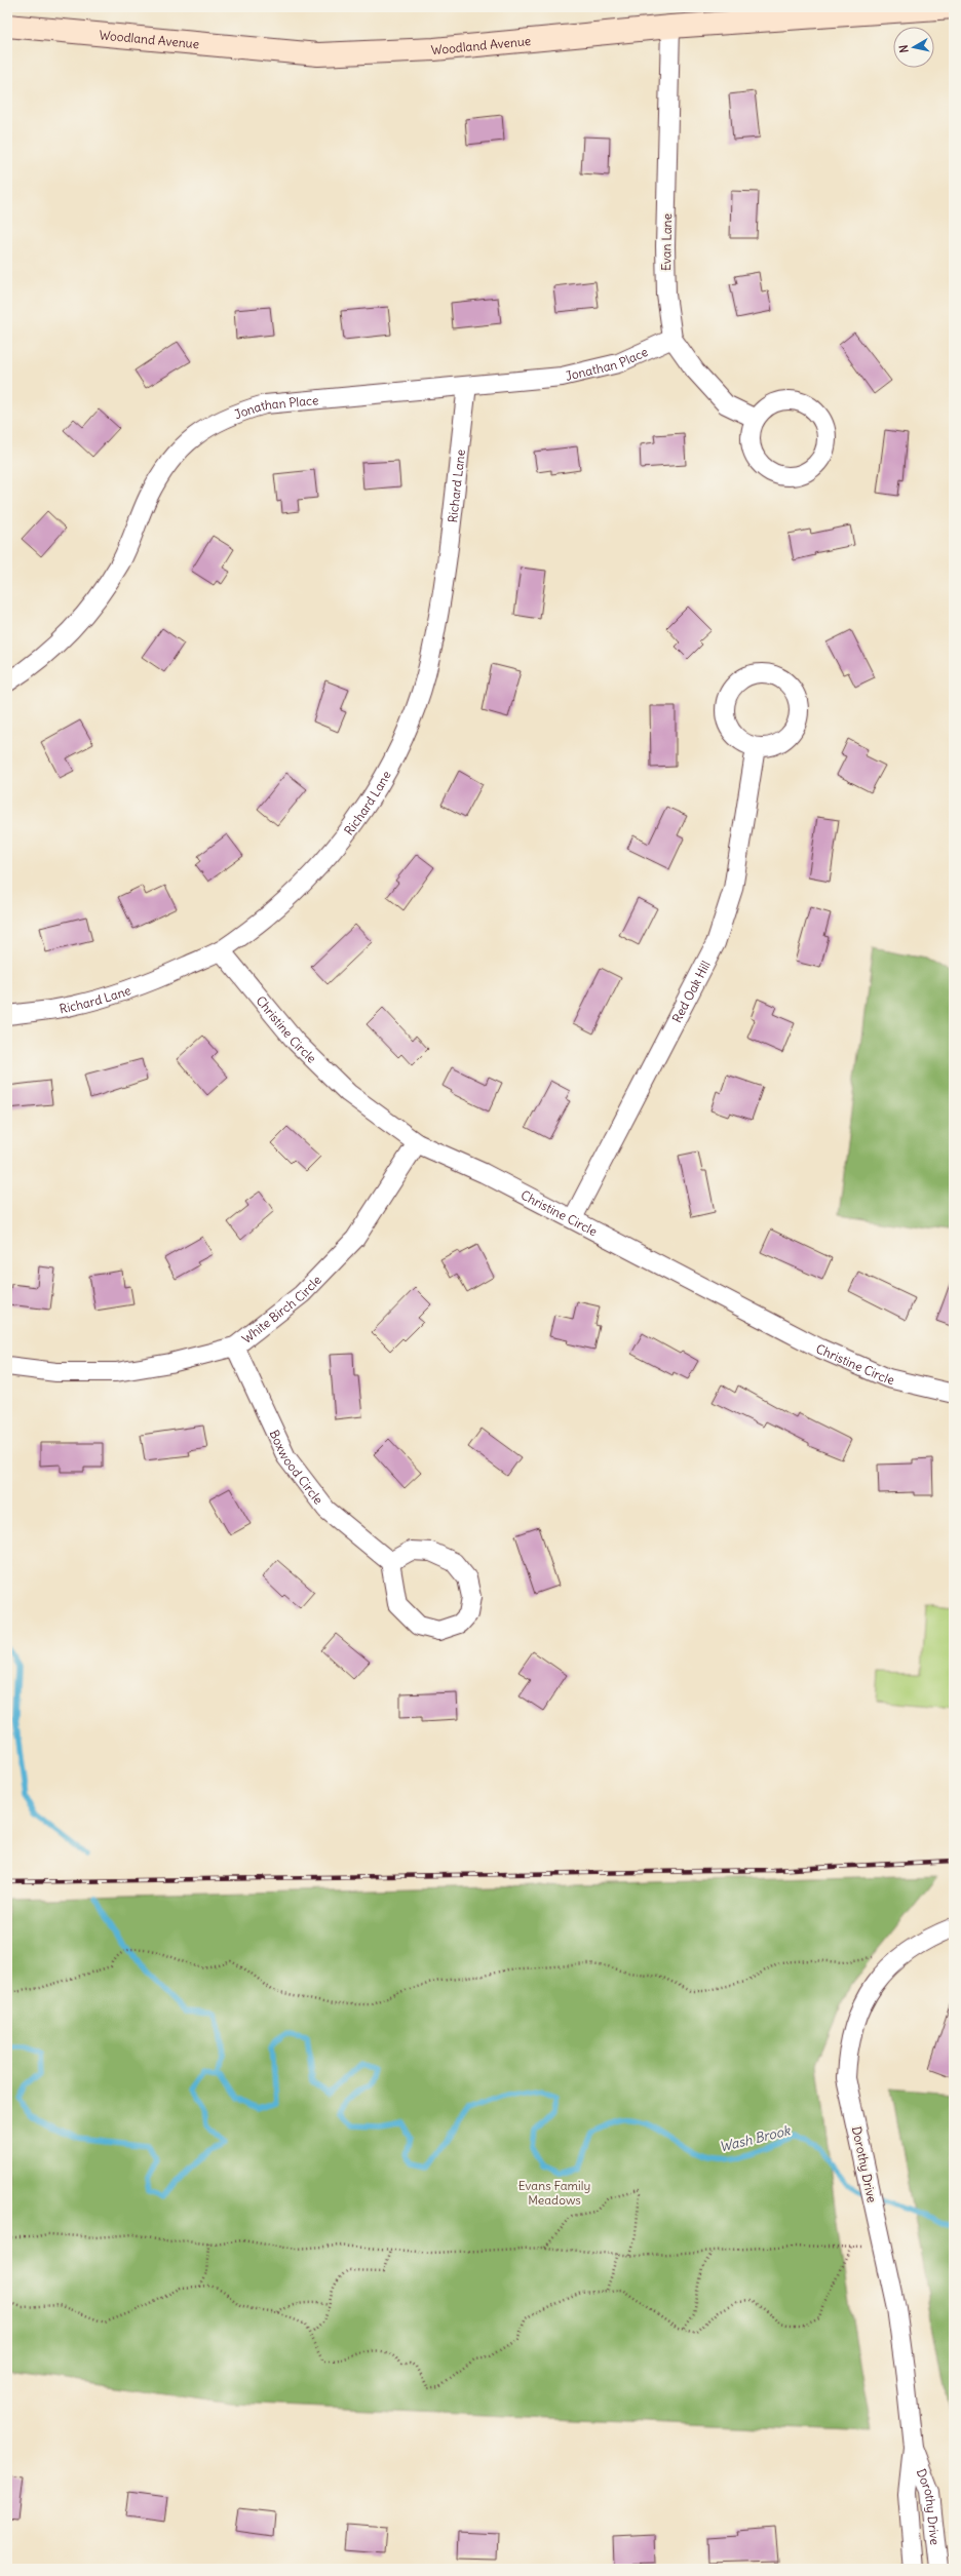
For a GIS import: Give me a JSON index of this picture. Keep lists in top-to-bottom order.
{
  "streets": {
    "street": [
      "Woodland Avenue",
      "Evan Lane",
      "Jonathan Place",
      "Richard Lane",
      "Red Oak Hill",
      "Christine Circle",
      "White Birch Circle",
      "Boxwood Circle",
      "Dorothy Drive"
    ]
  },
  "crossings": [
    ["Woodland Avenue", "Evan Lane"],
    ["Evan Lane", "Jonathan Place"],
    ["Jonathan Place", "Richard Lane"],
    ["Richard Lane", "Christine Circle"],
    ["Red Oak Hill", "Christine Circle"],
    ["Christine Circle", "White Birch Circle"],
    ["White Birch Circle", "Boxwood Circle"]
  ],
  "water": ["Wash Brook"],
  "parks": ["Evans Family Meadows"],
  "north": "left"
}
